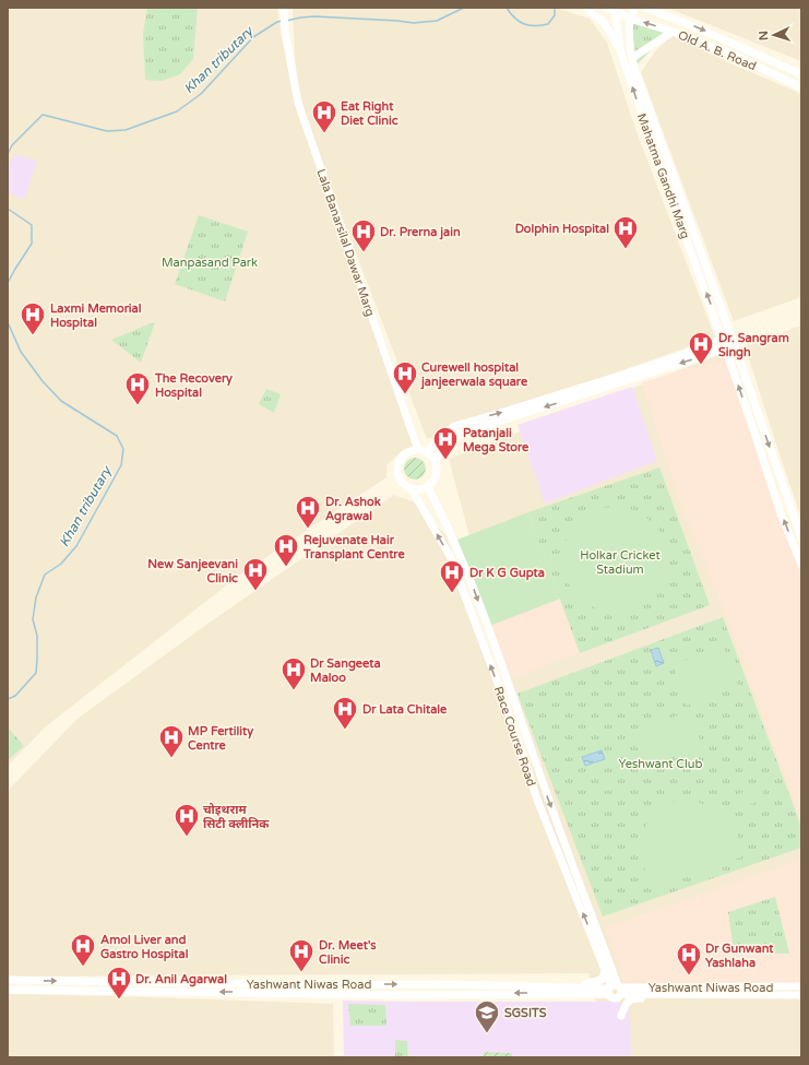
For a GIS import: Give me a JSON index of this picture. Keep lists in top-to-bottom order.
{
  "streets": {
    "main road": [
      "Old A. B. Road",
      "Mahatma Gandhi Marg",
      "Lala Banarsilal Dawar Marg",
      "Race Course Road",
      "Yashwant Niwas Road"
    ]
  },
  "crossings": [
    ["Old A. B. Road", "Mahatma Gandhi Marg"],
    ["Lala Banarsilal Dawar Marg", "Race Course Road"],
    ["Race Course Road", "Yashwant Niwas Road"]
  ],
  "water": ["Khan tributary"],
  "parks": ["Manpasand Park", "Holkar Cricket Stadium", "Yeshwant Club"],
  "places": {
    "hospital": [
      "Eat Right Diet Clinic",
      "Dolphin Hospital",
      "Dr. Prerna jain",
      "Laxmi Memorial Hospital",
      "Dr. Sangram Singh",
      "Curewell hospital janjeerwala square",
      "The Recovery Hospital",
      "Patanjali Mega Store",
      "Dr. Ashok Agrawal",
      "Rejuvenate Hair Transplant Centre",
      "New Sanjeevani Clinic",
      "Dr K G Gupta",
      "Dr Sangeeta Maloo",
      "Dr Lata Chitale",
      "MP Fertility Centre",
      "चोइथराम सिटी क्लीनिक",
      "Amol Liver and Gastro Hospital",
      "Dr. Meet's Clinic",
      "Dr Gunwant Yashlaha",
      "Dr. Anil Agarwal"
    ],
    "school or university": ["SGSITS"]
  },
  "north": "left"
}
